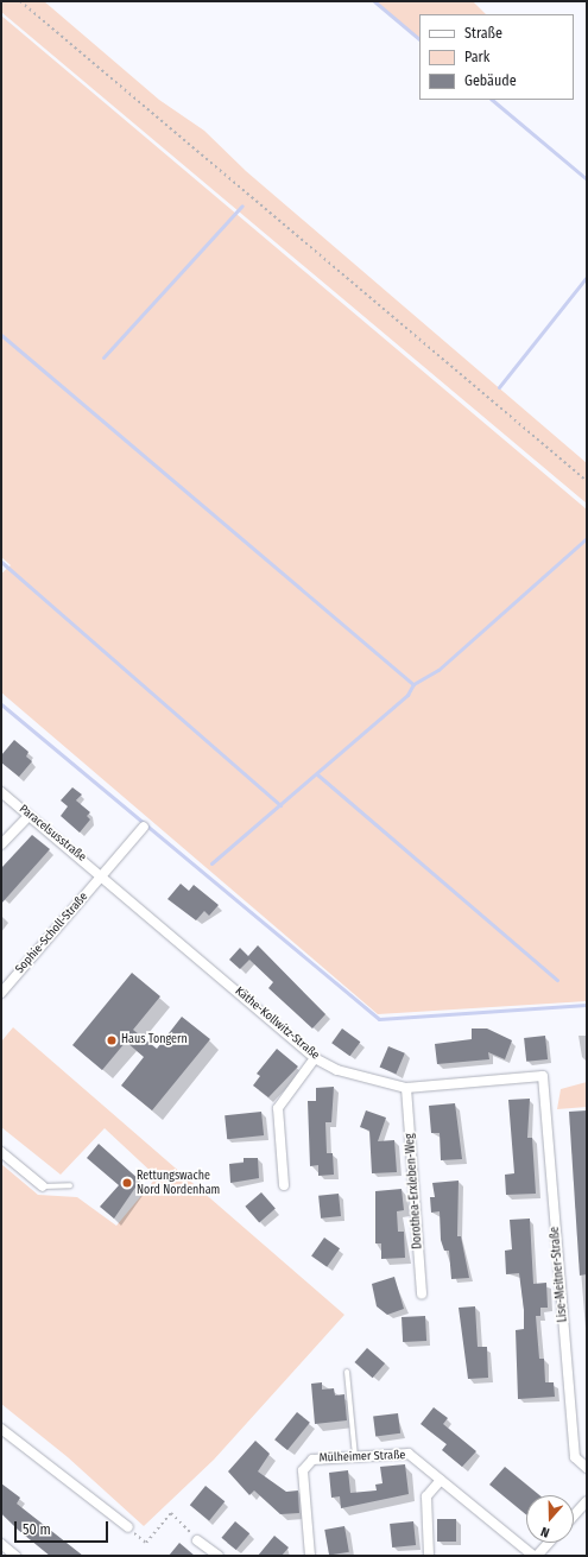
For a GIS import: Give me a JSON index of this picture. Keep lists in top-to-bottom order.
{
  "streets": {
    "street": [
      "Paracelsusstraße",
      "Sophie-Scholl-Straße",
      "Käthe-Kollwitz-Straße",
      "Dorothea-Erxleben-Weg",
      "Lise-Meitner-Straße",
      "Mülheimer Straße"
    ]
  },
  "crossings": [
    ["Paracelsusstraße", "Sophie-Scholl-Straße"],
    ["Paracelsusstraße", "Käthe-Kollwitz-Straße"],
    ["Sophie-Scholl-Straße", "Käthe-Kollwitz-Straße"],
    ["Käthe-Kollwitz-Straße", "Dorothea-Erxleben-Weg"],
    ["Käthe-Kollwitz-Straße", "Lise-Meitner-Straße"]
  ],
  "places": ["Haus Tongern", "Rettungswache Nord Nordenham"],
  "legend": ["Straße", "Park", "Gebäude"],
  "scale_bar": "50 m",
  "north": "bottom"
}
